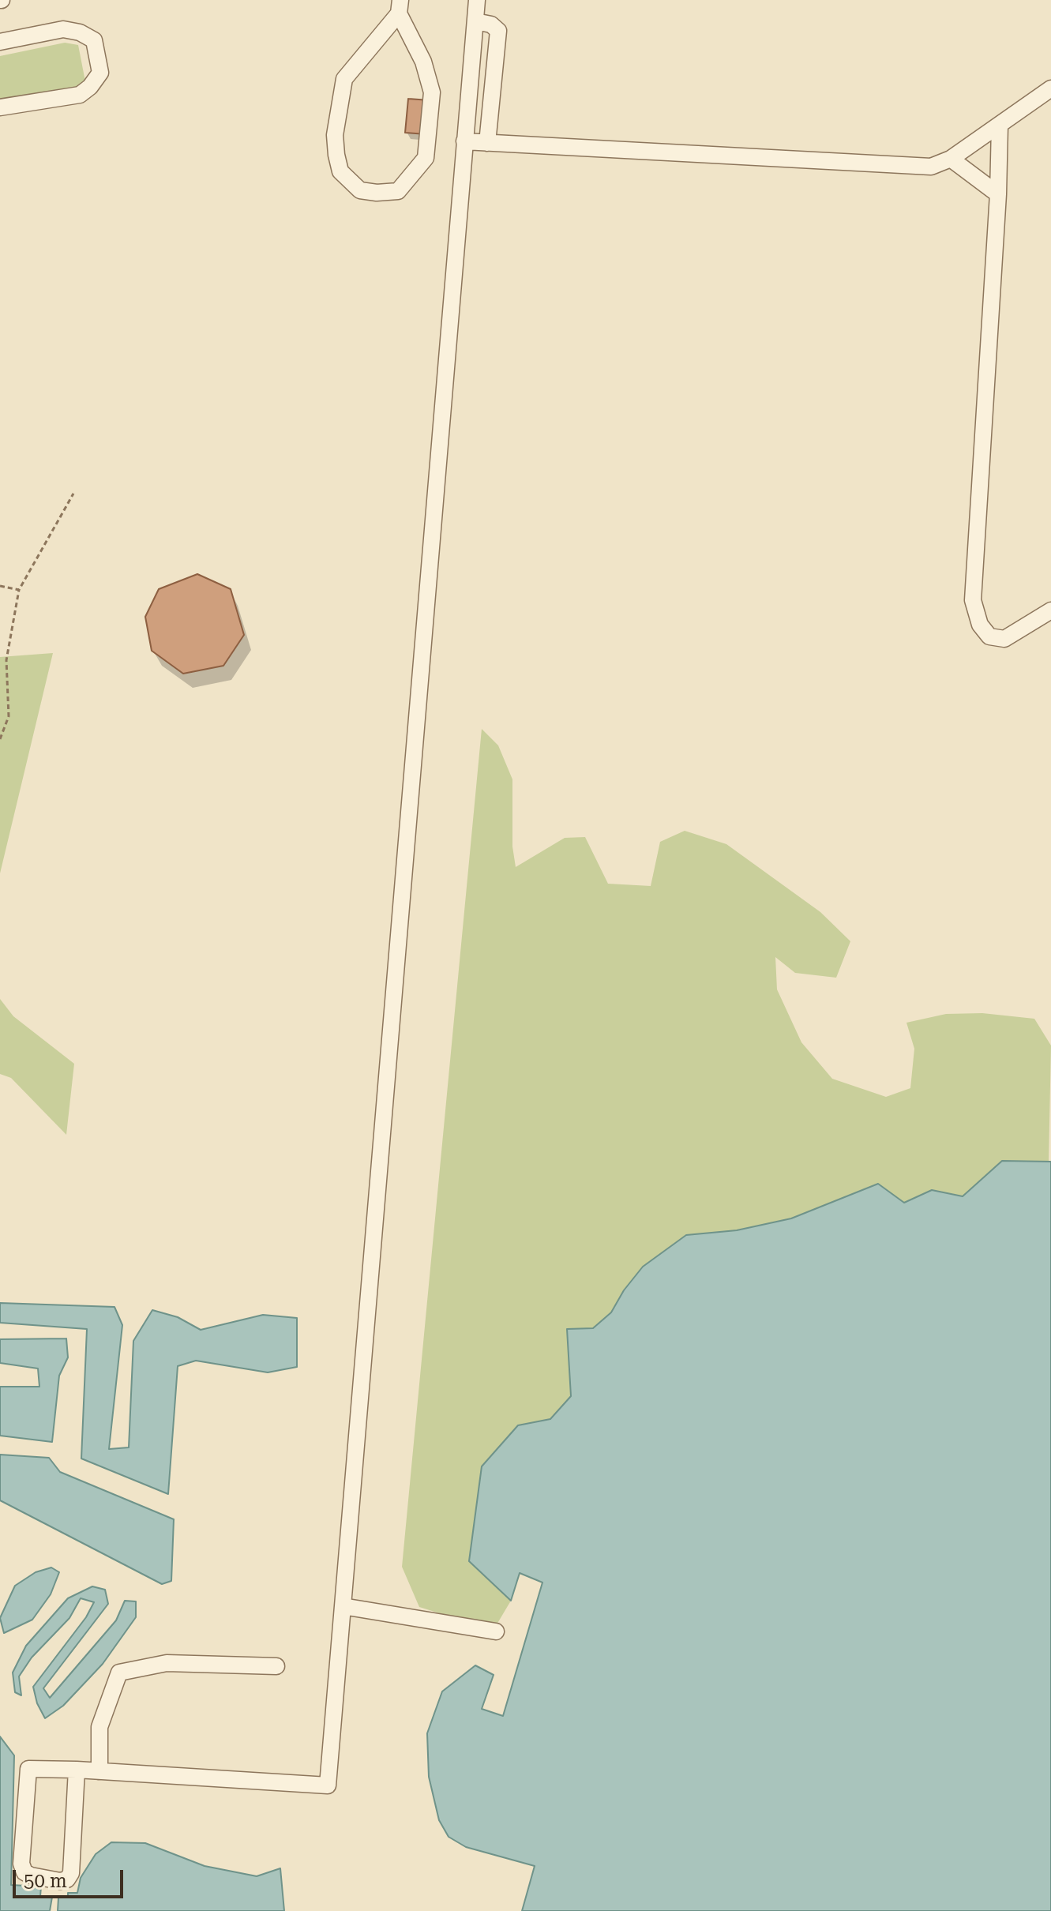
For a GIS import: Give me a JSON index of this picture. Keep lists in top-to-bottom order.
{
  "scale_bar": "50 m"
}
